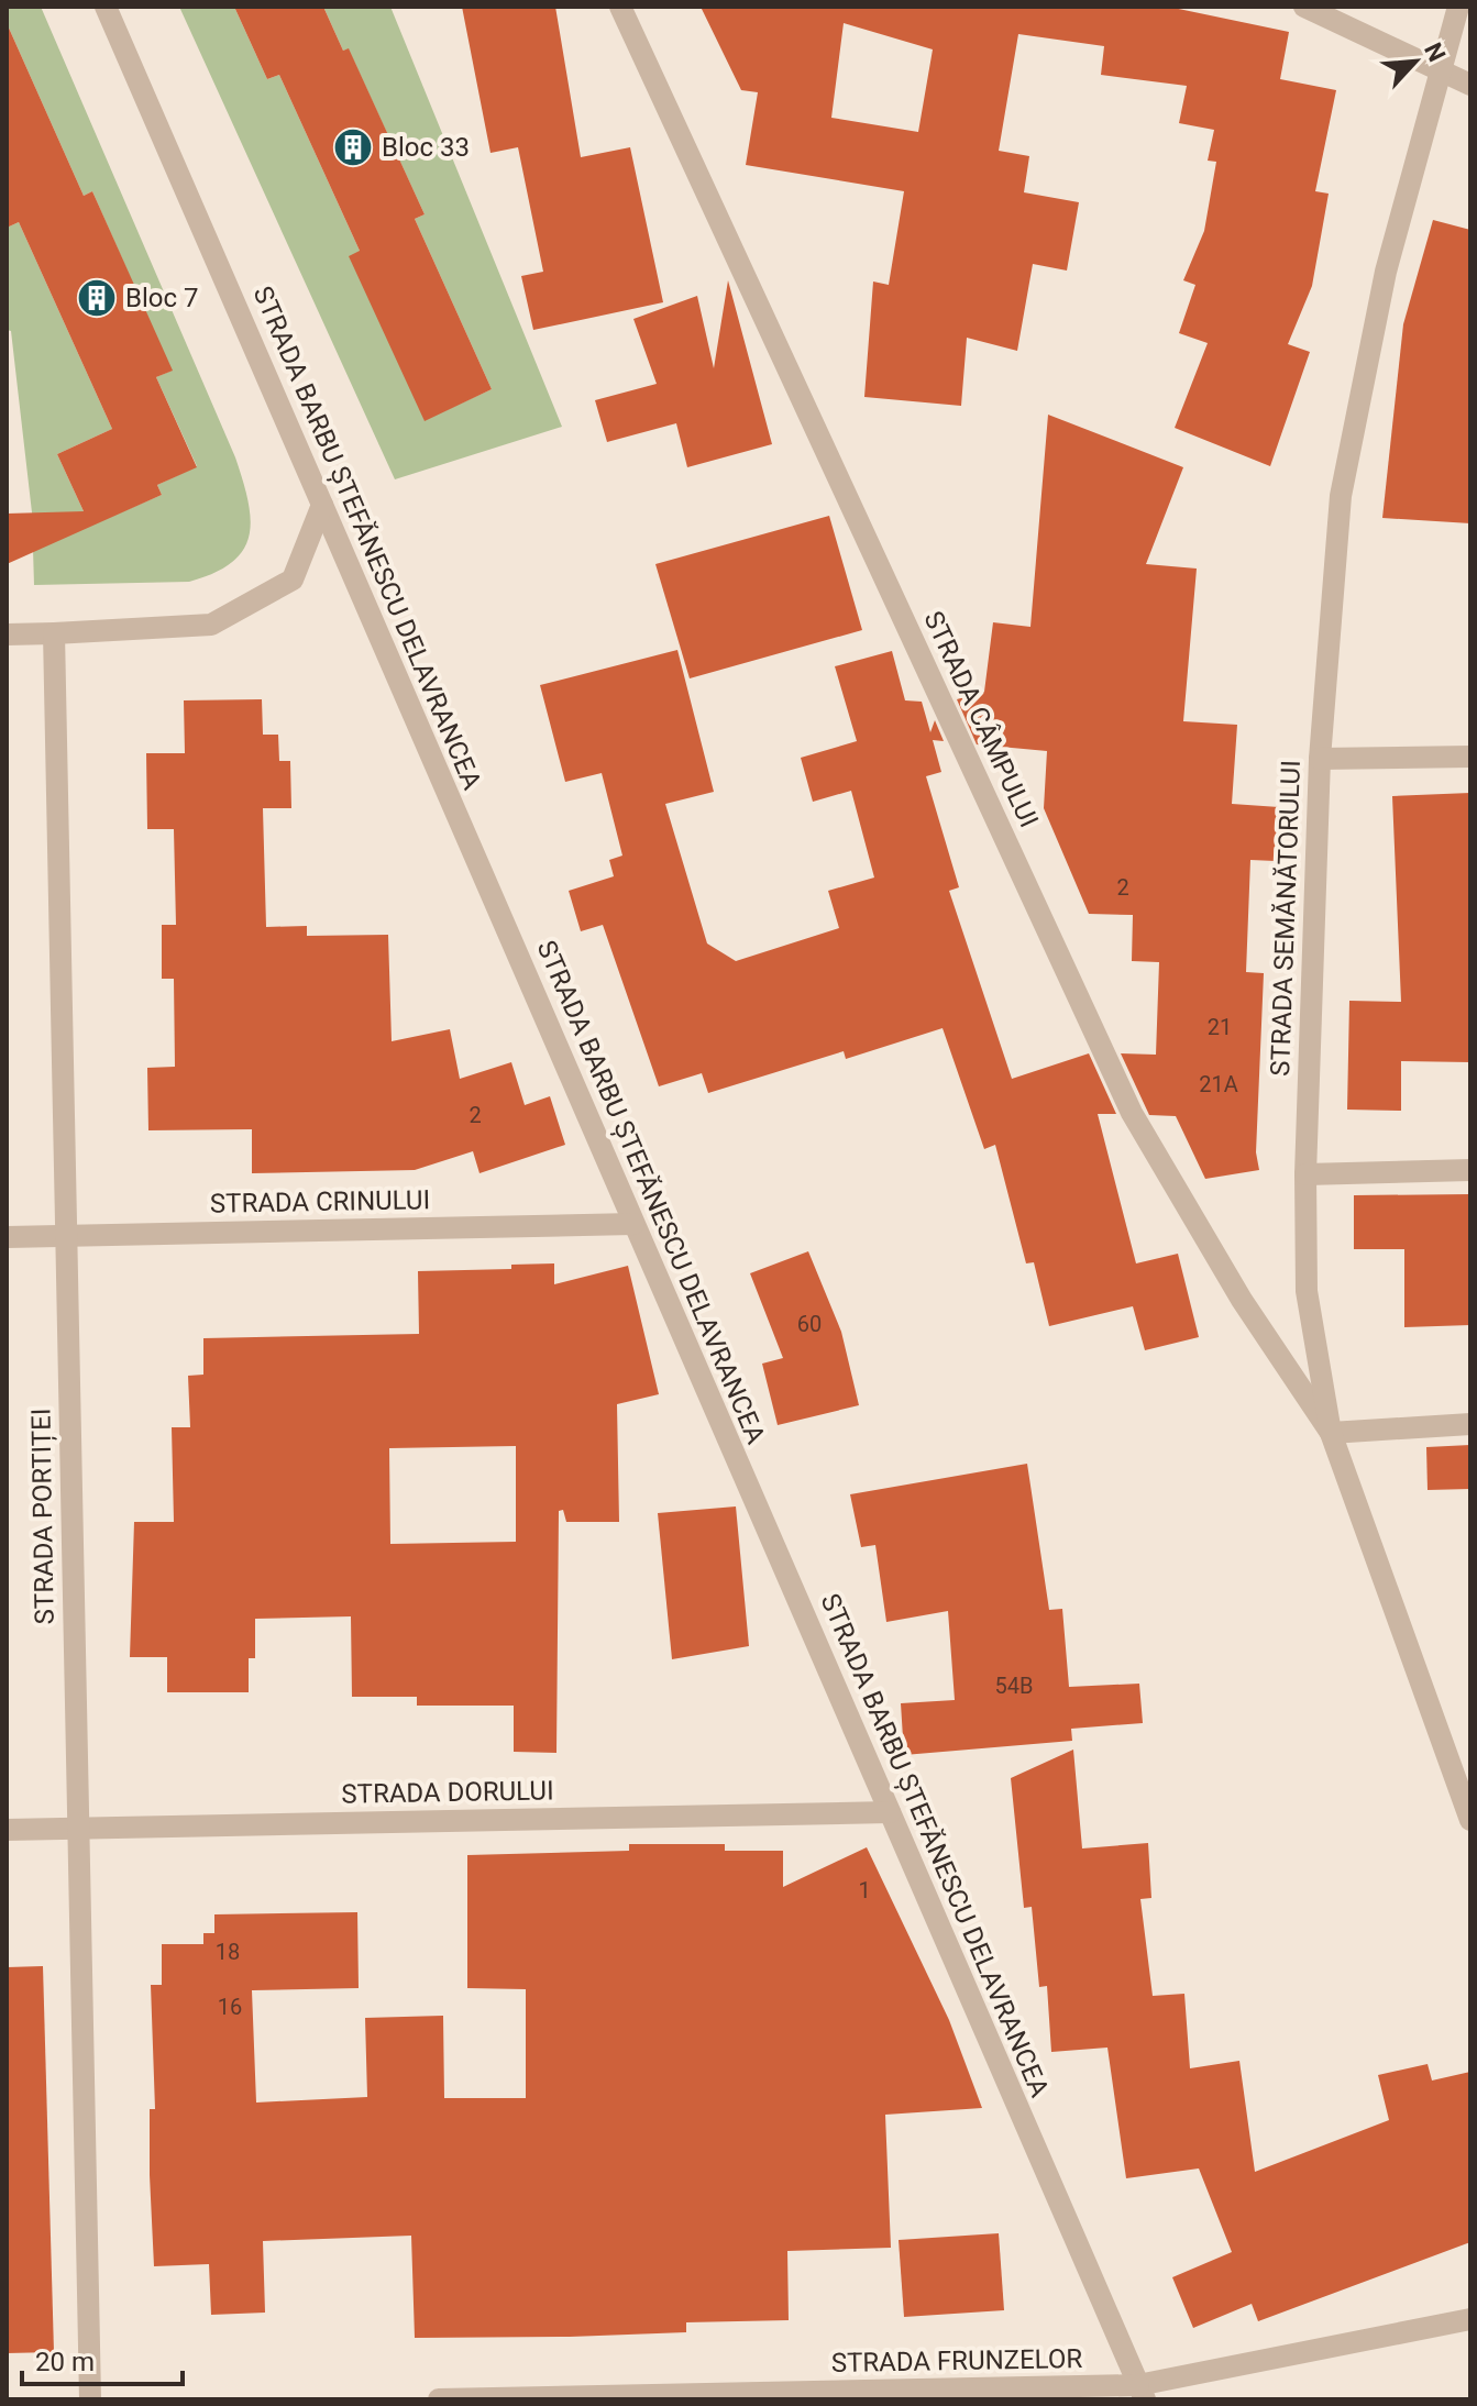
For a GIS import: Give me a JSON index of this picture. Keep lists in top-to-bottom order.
{
  "streets": {
    "street": [
      "STRADA BARBU ȘTEFĂNESCU DELAVRANCEA",
      "STRADA CÂMPULUI",
      "STRADA SEMĂNĂTORULUI",
      "STRADA CRINULUI",
      "STRADA PORTIȚEI",
      "STRADA DORULUI",
      "STRADA FRUNZELOR"
    ]
  },
  "crossings": [
    ["STRADA BARBU ȘTEFĂNESCU DELAVRANCEA", "STRADA CRINULUI"],
    ["STRADA BARBU ȘTEFĂNESCU DELAVRANCEA", "STRADA DORULUI"],
    ["STRADA BARBU ȘTEFĂNESCU DELAVRANCEA", "STRADA FRUNZELOR"],
    ["STRADA CÂMPULUI", "STRADA SEMĂNĂTORULUI"],
    ["STRADA CRINULUI", "STRADA PORTIȚEI"],
    ["STRADA PORTIȚEI", "STRADA DORULUI"]
  ],
  "places": {
    "building": ["Bloc 33", "Bloc 7"]
  },
  "house_numbers": [
    "2",
    "21",
    "21A",
    "2",
    "60",
    "54B",
    "1",
    "18",
    "16"
  ],
  "scale_bar": "20 m",
  "north": "top right"
}
